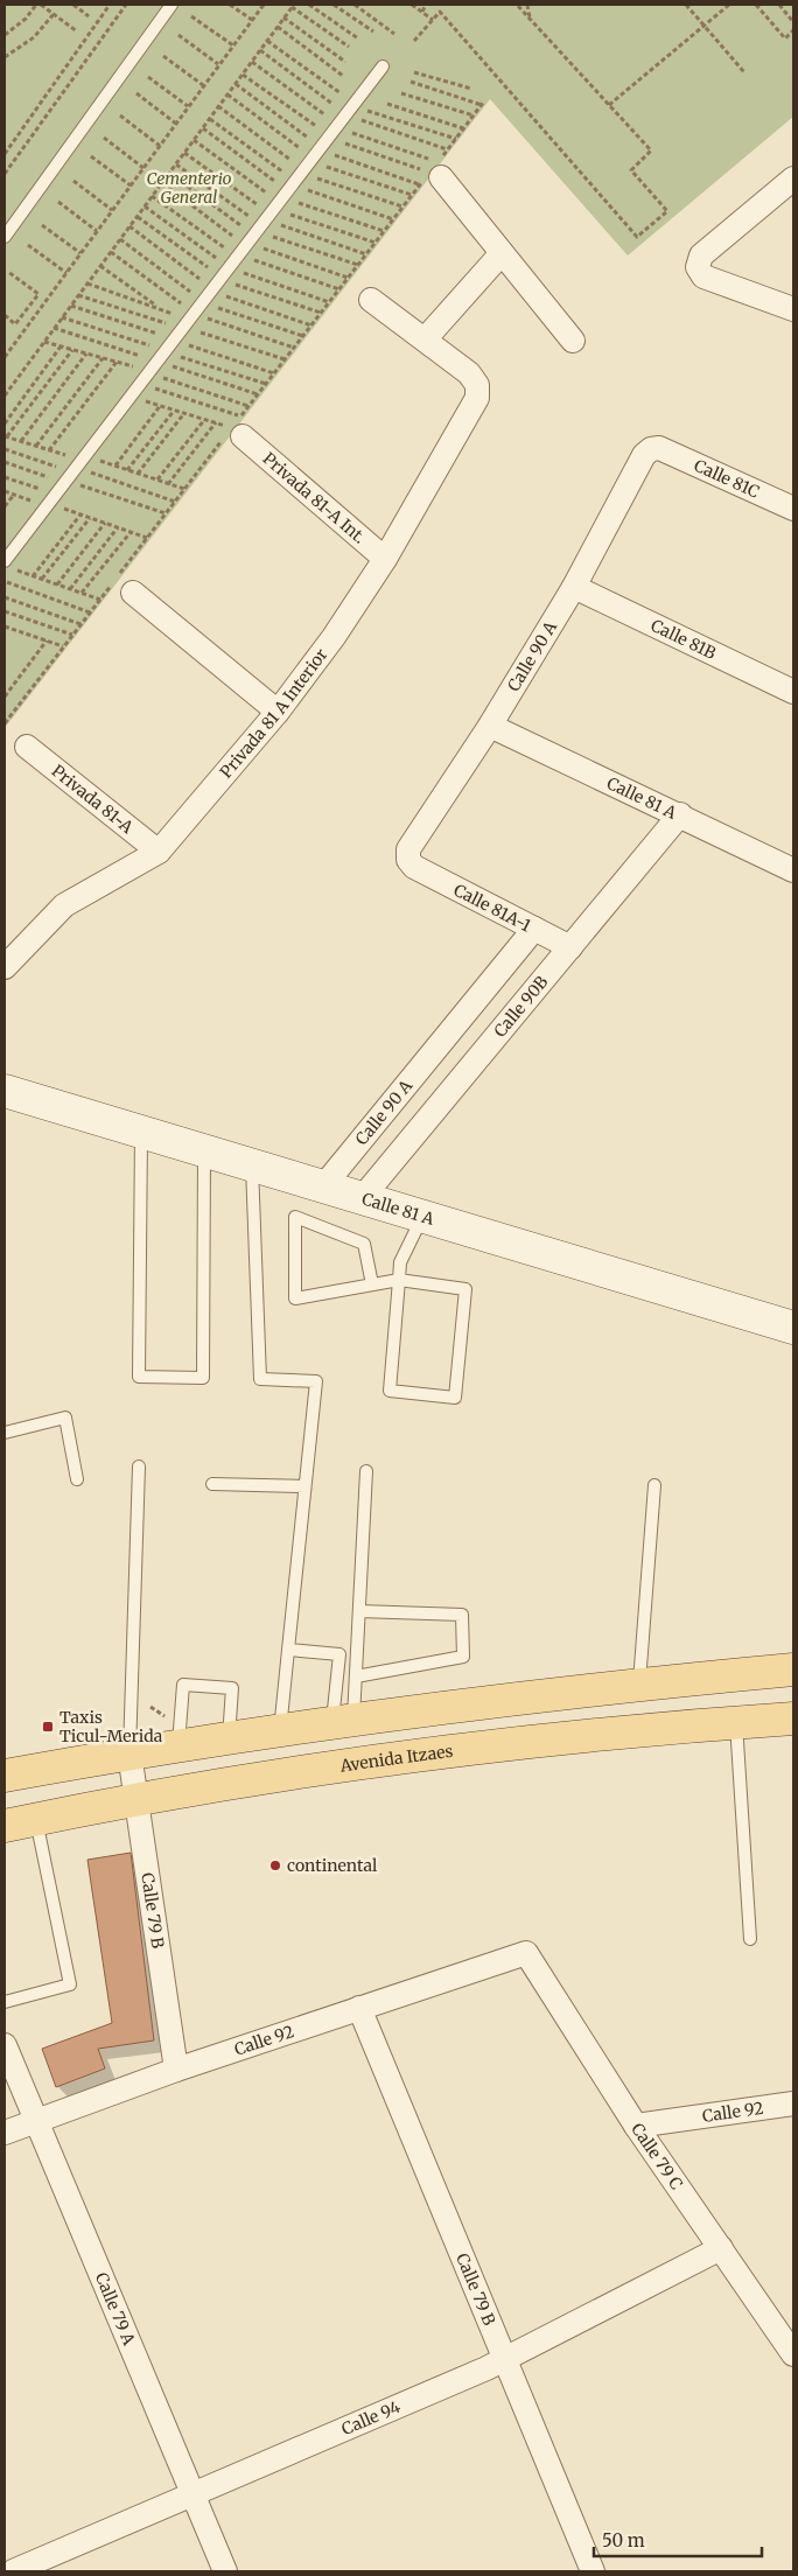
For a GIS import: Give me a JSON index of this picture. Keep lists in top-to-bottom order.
{
  "streets": {
    "main road": ["Avenida Itzaes"],
    "street": [
      "Calle 81C",
      "Privada 81-A Int.",
      "Calle 81B",
      "Calle 90 A",
      "Privada 81 A Interior",
      "Calle 81 A",
      "Privada 81-A",
      "Calle 81A-1",
      "Calle 90B",
      "Calle 79 B",
      "Calle 92",
      "Calle 79 C",
      "Calle 79 A",
      "Calle 94"
    ]
  },
  "crossings": [
    ["Calle 81C", "Calle 90 A"],
    ["Privada 81-A Int.", "Privada 81 A Interior"],
    ["Calle 81B", "Calle 90 A"],
    ["Calle 90 A", "Calle 81 A"],
    ["Calle 90 A", "Calle 81A-1"],
    ["Privada 81 A Interior", "Privada 81-A"],
    ["Calle 81 A", "Calle 90B"],
    ["Calle 81A-1", "Calle 90B"],
    ["Avenida Itzaes", "Calle 79 B"],
    ["Calle 79 B", "Calle 92"],
    ["Calle 79 B", "Calle 94"],
    ["Calle 92", "Calle 79 C"],
    ["Calle 92", "Calle 79 A"],
    ["Calle 79 C", "Calle 94"],
    ["Calle 79 A", "Calle 94"]
  ],
  "parks": ["Cementerio General"],
  "places": {
    "transit": ["Taxis Ticul-Merida"],
    "other": ["continental"]
  },
  "scale_bar": "50 m"
}
